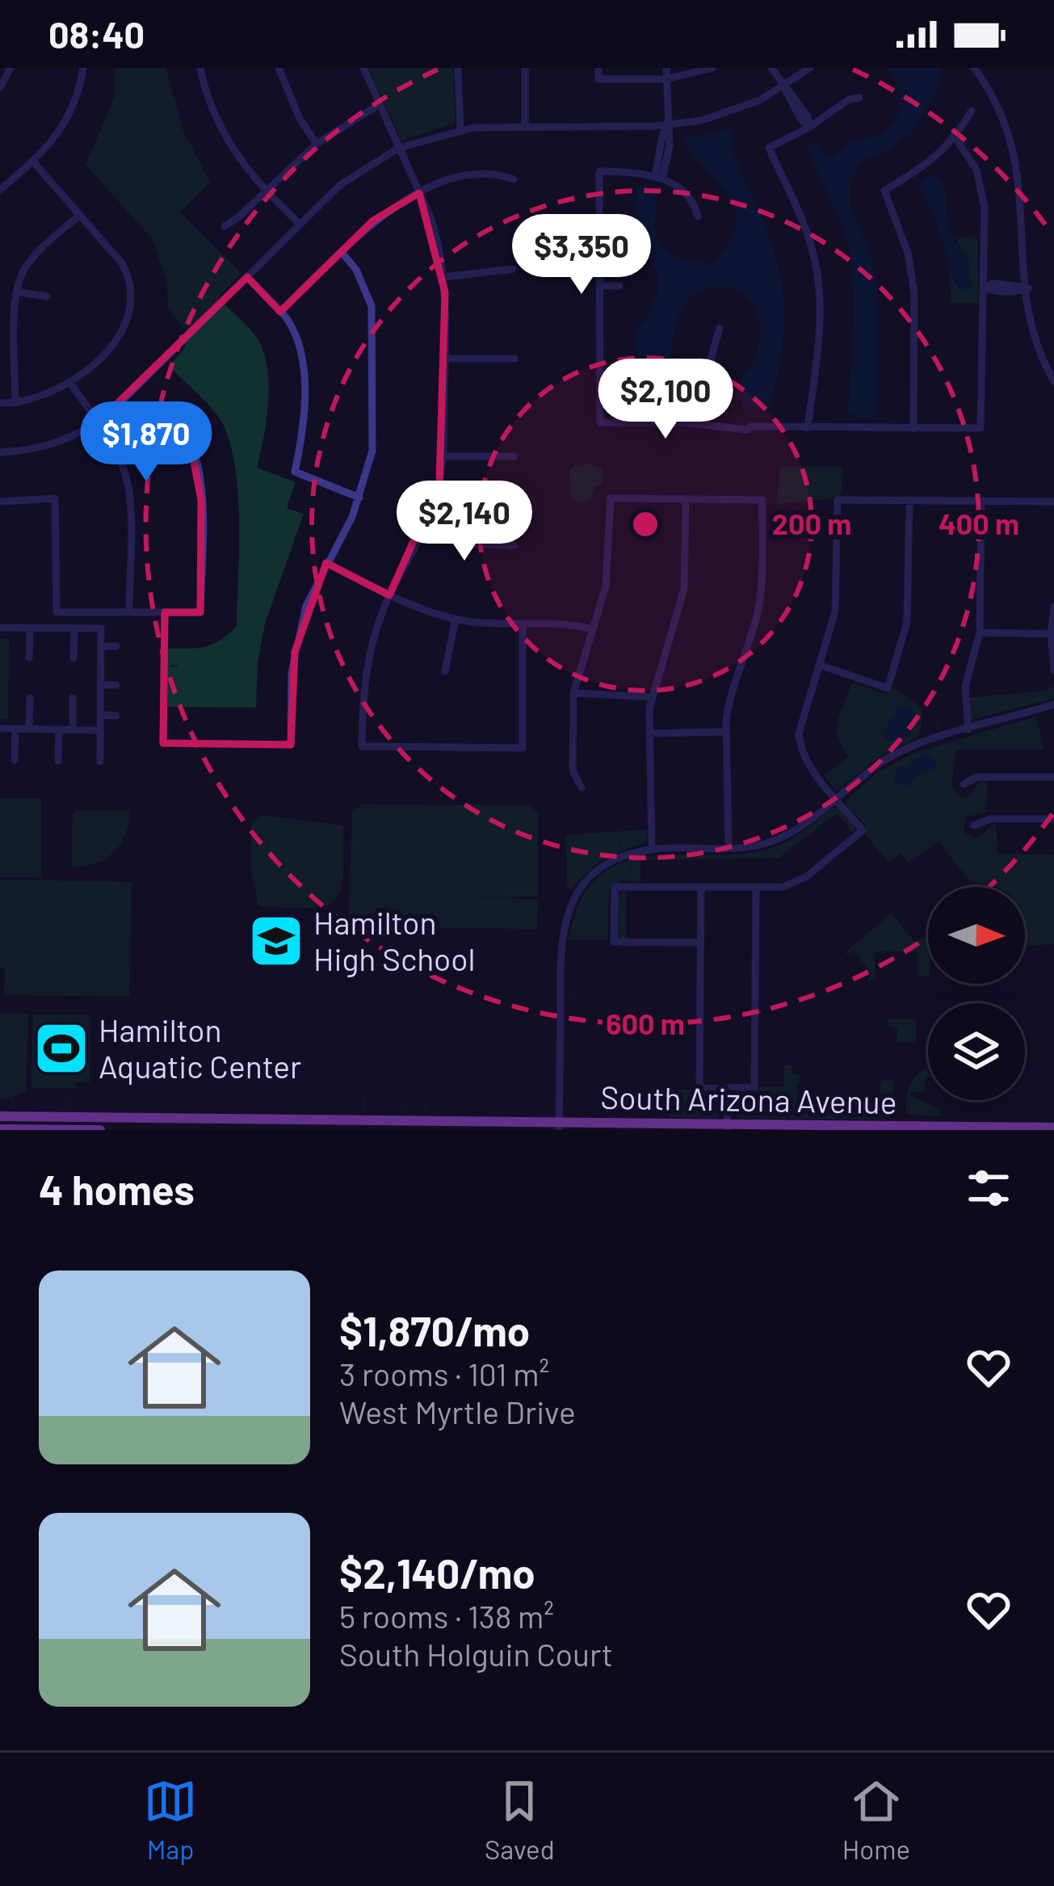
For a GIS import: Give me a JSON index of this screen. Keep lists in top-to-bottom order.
{
  "streets": {
    "main road": ["South Arizona Avenue"]
  },
  "places": {
    "school or university": ["Hamilton High School"],
    "sports": ["Hamilton Aquatic Center"]
  },
  "north": "right",
  "page": {
    "status": "08:40",
    "price": [
      "$3,350",
      "$2,100",
      "$1,870",
      "$2,140"
    ],
    "heading": "4 homes",
    "list": [
      {
        "name": "$1,870/mo",
        "note": "3 rooms · 101 m² · West Myrtle Drive"
      },
      {
        "name": "$2,140/mo",
        "note": "5 rooms · 138 m² · South Holguin Court"
      }
    ],
    "tabs": ["Map", "Saved", "Home"]
  },
  "rings": ["200 m", "400 m", "600 m"]
}
